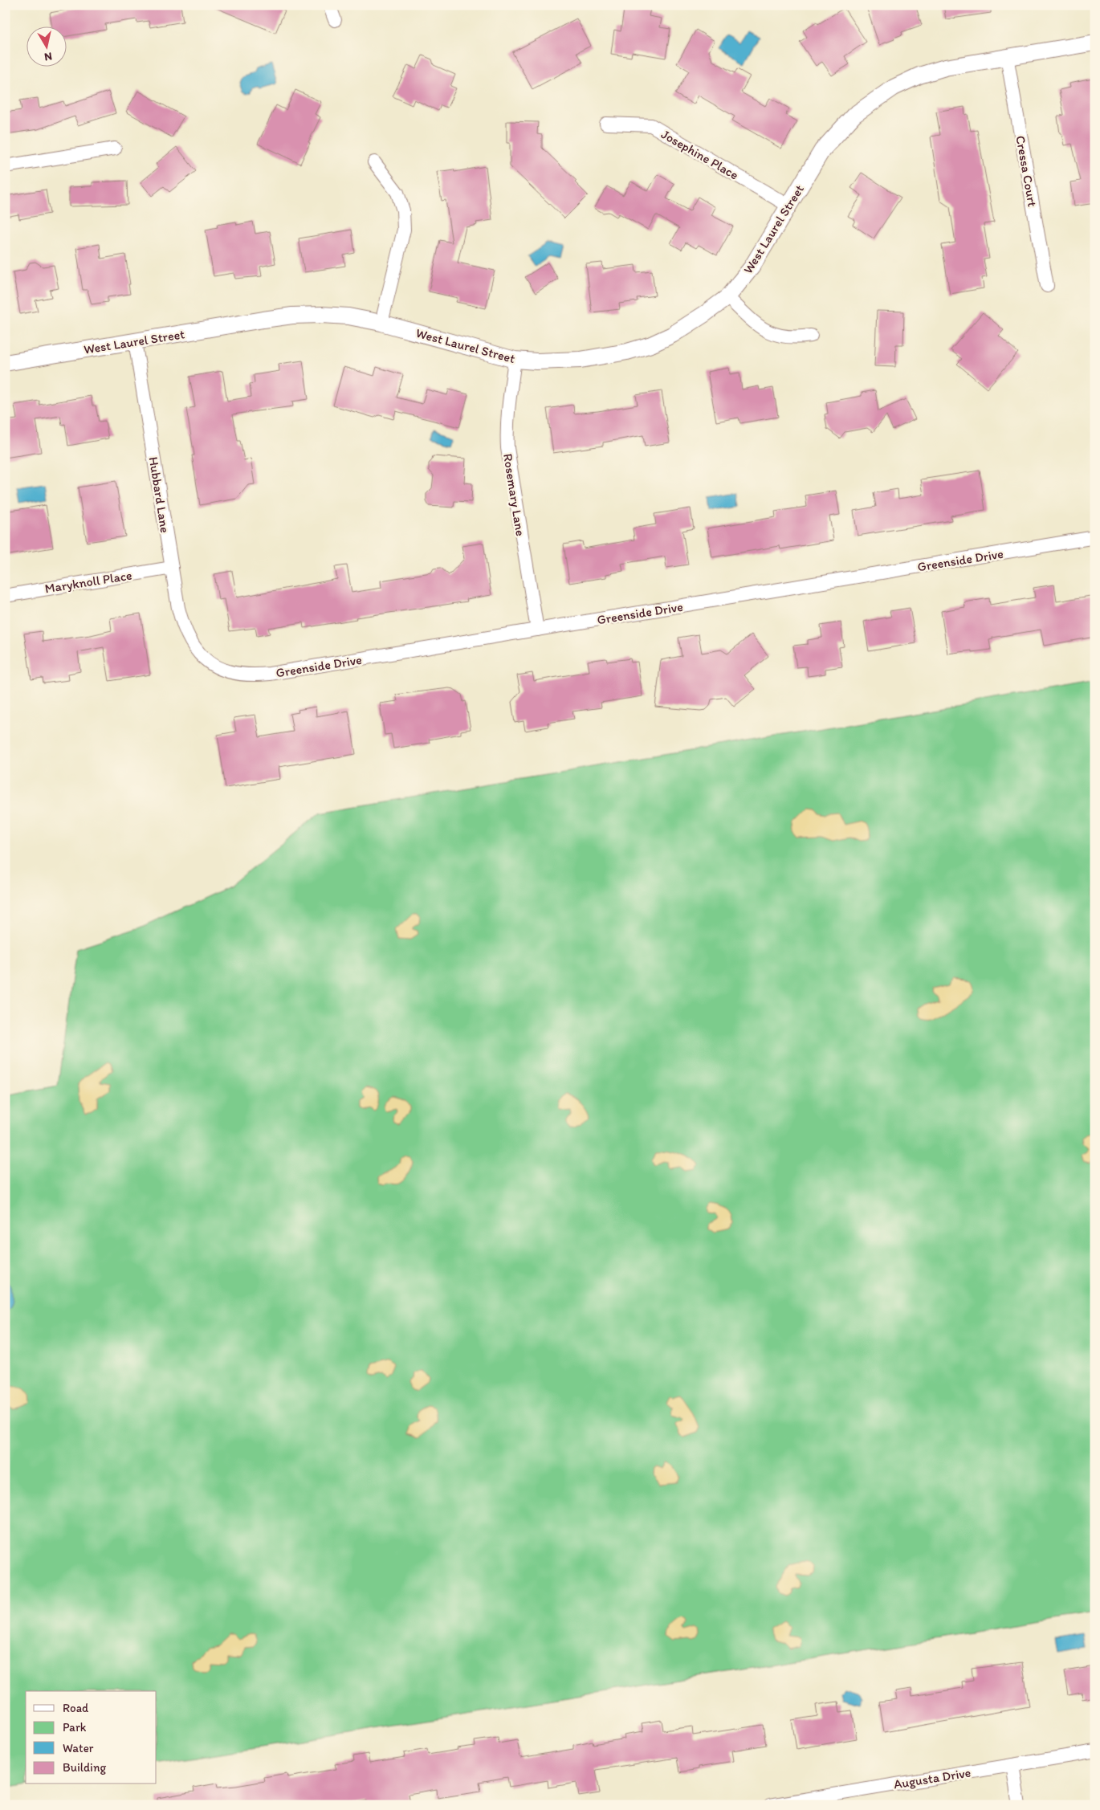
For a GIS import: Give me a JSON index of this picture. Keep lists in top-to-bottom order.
{
  "streets": {
    "street": [
      "Josephine Place",
      "Cressa Court",
      "West Laurel Street",
      "Hubbard Lane",
      "Rosemary Lane",
      "Greenside Drive",
      "Maryknoll Place",
      "Augusta Drive"
    ]
  },
  "crossings": [
    ["Josephine Place", "West Laurel Street"],
    ["Cressa Court", "West Laurel Street"],
    ["West Laurel Street", "Hubbard Lane"],
    ["West Laurel Street", "Rosemary Lane"],
    ["Hubbard Lane", "Greenside Drive"],
    ["Hubbard Lane", "Maryknoll Place"],
    ["Rosemary Lane", "Greenside Drive"]
  ],
  "legend": [
    "Road",
    "Park",
    "Water",
    "Building"
  ],
  "north": "bottom"
}
